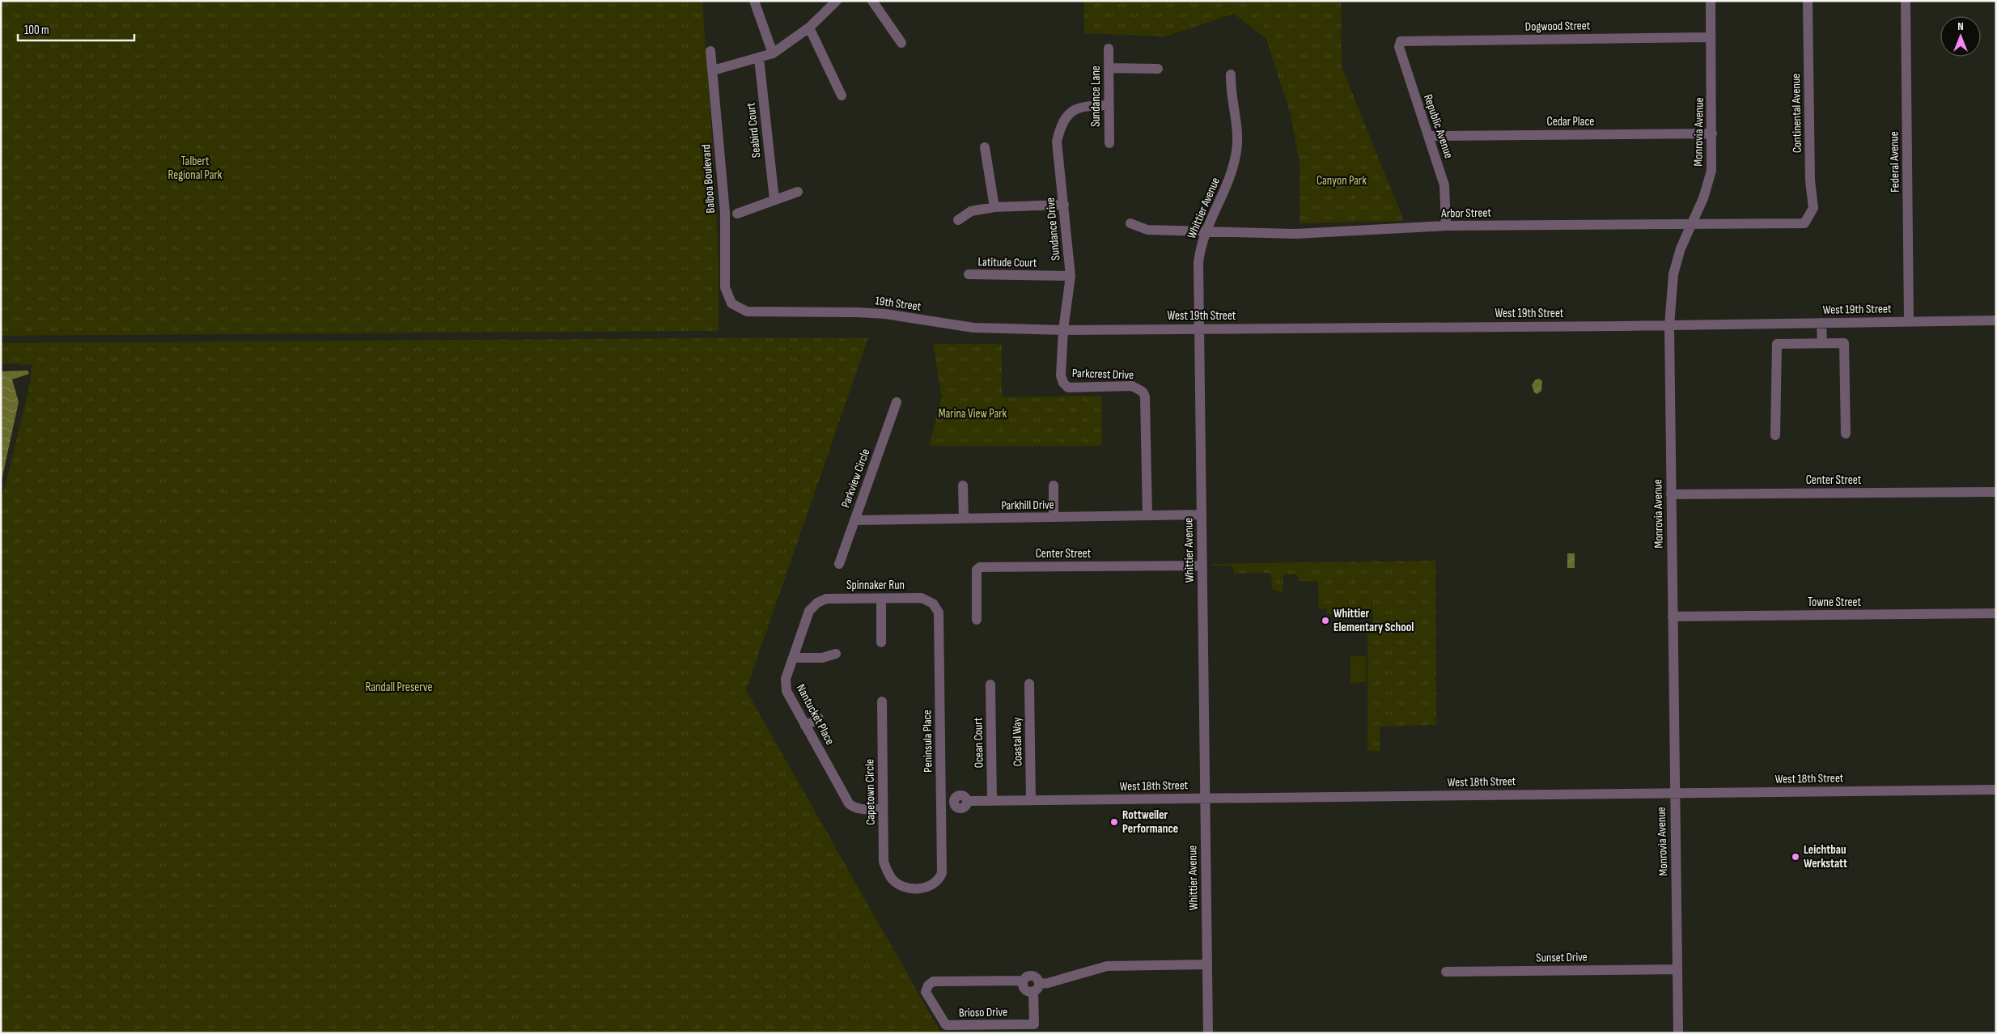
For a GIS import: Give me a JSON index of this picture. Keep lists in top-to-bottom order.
{
  "streets": {
    "street": [
      "Dogwood Street",
      "Sundance Lane",
      "Continental Avenue",
      "Cedar Place",
      "Republic Avenue",
      "Seabird Court",
      "Monrovia Avenue",
      "Federal Avenue",
      "Balboa Boulevard",
      "Whittier Avenue",
      "Arbor Street",
      "Sundance Drive",
      "Latitude Court",
      "19th Street",
      "West 19th Street",
      "Parkcrest Drive",
      "Parkview Circle",
      "Center Street",
      "Parkhill Drive",
      "Spinnaker Run",
      "Towne Street",
      "Nantucket Place",
      "Peninsula Place",
      "Coastal Way",
      "Ocean Court",
      "West 18th Street",
      "Capetown Circle",
      "Sunset Drive",
      "Brioso Drive"
    ]
  },
  "crossings": [
    ["Dogwood Street", "Republic Avenue"],
    ["Dogwood Street", "Monrovia Avenue"],
    ["Sundance Lane", "Sundance Drive"],
    ["Continental Avenue", "Arbor Street"],
    ["Cedar Place", "Republic Avenue"],
    ["Cedar Place", "Monrovia Avenue"],
    ["Republic Avenue", "Arbor Street"],
    ["Monrovia Avenue", "Arbor Street"],
    ["Monrovia Avenue", "West 19th Street"],
    ["Monrovia Avenue", "Center Street"],
    ["Monrovia Avenue", "Towne Street"],
    ["Monrovia Avenue", "West 18th Street"],
    ["Monrovia Avenue", "Sunset Drive"],
    ["Federal Avenue", "West 19th Street"],
    ["Balboa Boulevard", "19th Street"],
    ["Whittier Avenue", "Arbor Street"],
    ["Whittier Avenue", "West 19th Street"],
    ["Whittier Avenue", "Center Street"],
    ["Whittier Avenue", "Parkhill Drive"],
    ["Whittier Avenue", "West 18th Street"],
    ["Whittier Avenue", "Brioso Drive"],
    ["Sundance Drive", "Latitude Court"],
    ["Sundance Drive", "19th Street"],
    ["Sundance Drive", "West 19th Street"],
    ["Sundance Drive", "Parkcrest Drive"],
    ["19th Street", "West 19th Street"],
    ["19th Street", "Parkcrest Drive"],
    ["West 19th Street", "Parkcrest Drive"],
    ["Parkcrest Drive", "Parkhill Drive"],
    ["Parkview Circle", "Parkhill Drive"],
    ["Spinnaker Run", "Nantucket Place"],
    ["Spinnaker Run", "Peninsula Place"],
    ["Nantucket Place", "Capetown Circle"],
    ["Peninsula Place", "West 18th Street"],
    ["Peninsula Place", "Capetown Circle"],
    ["Coastal Way", "West 18th Street"],
    ["Ocean Court", "West 18th Street"]
  ],
  "parks": [
    "Talbert Regional Park",
    "Canyon Park",
    "Marina View Park",
    "Randall Preserve"
  ],
  "places": ["Whittier Elementary School", "Rottweiler Performance", "Leichtbau Werkstatt"],
  "scale_bar": "100 m",
  "north": "top"
}
